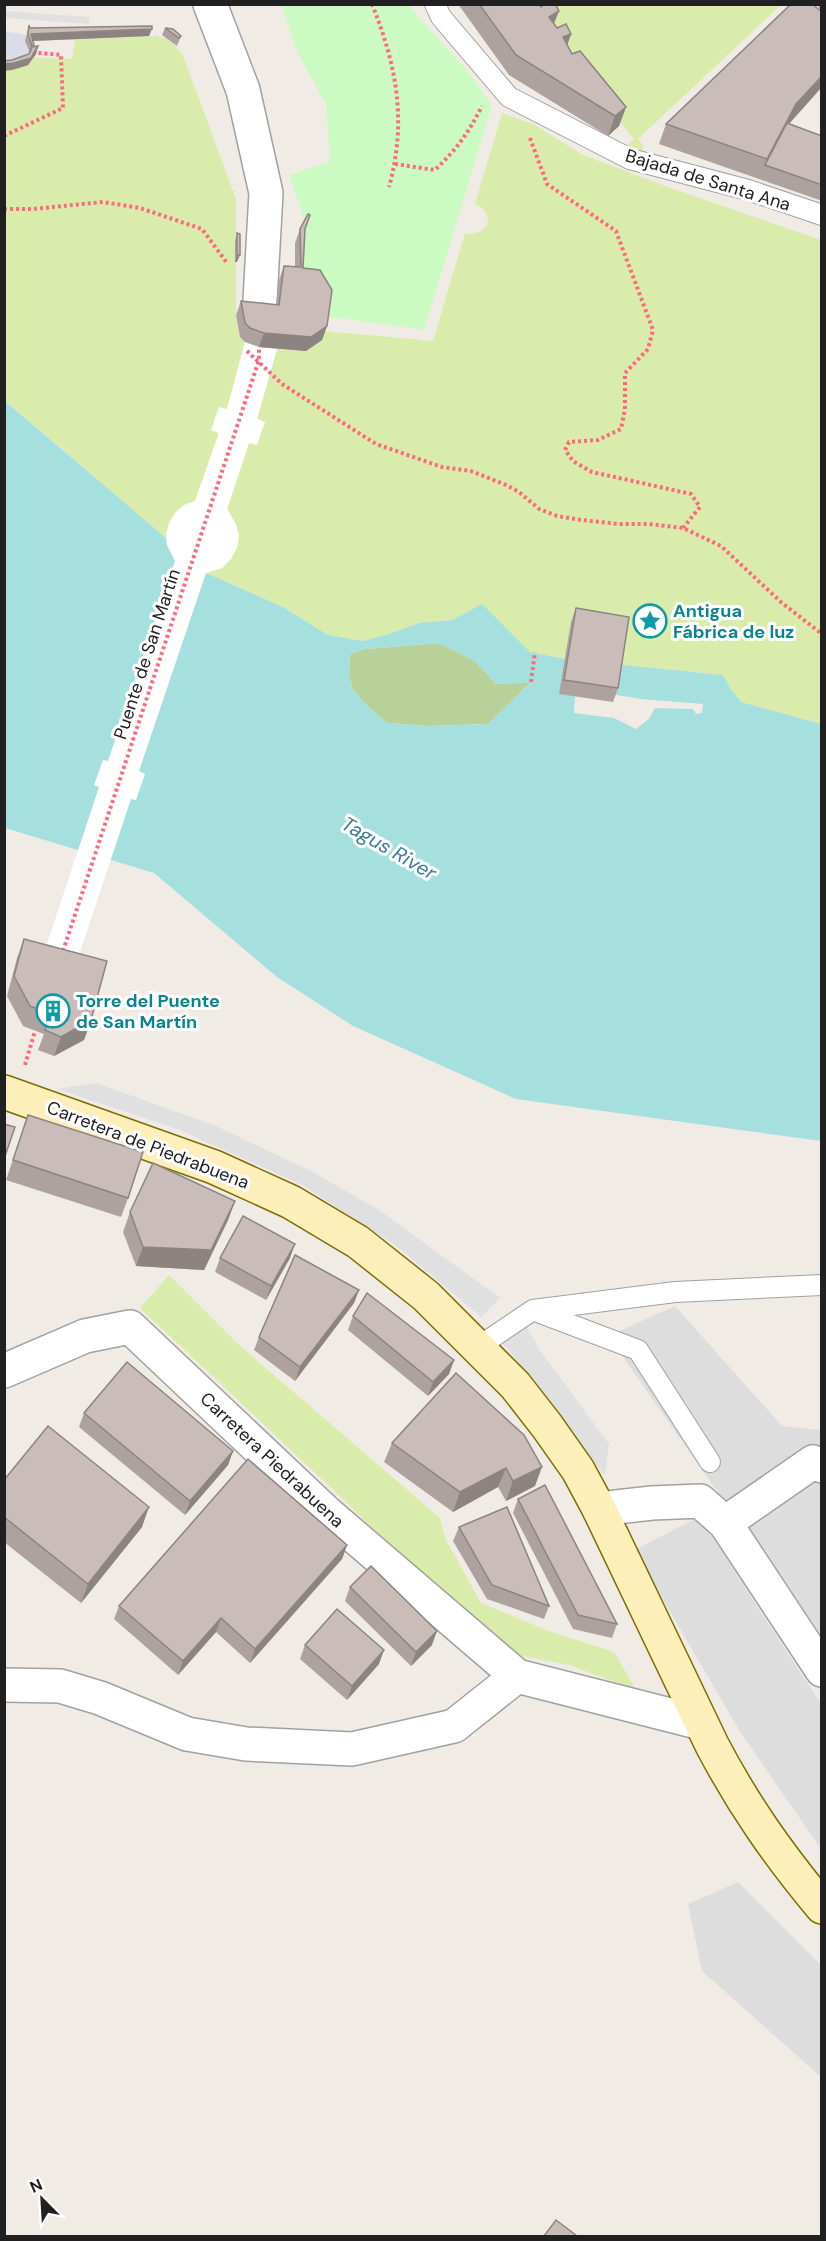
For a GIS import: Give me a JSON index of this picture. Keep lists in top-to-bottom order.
{
  "streets": {
    "main road": ["Carretera de Piedrabuena"],
    "street": ["Carretera Piedrabuena"],
    "lane": ["Bajada de Santa Ana"],
    "path": ["Puente de San Martín"]
  },
  "crossings": [
    ["Carretera de Piedrabuena", "Carretera Piedrabuena"]
  ],
  "water": ["Tagus River"],
  "places": {
    "place": ["Antigua Fábrica de luz"],
    "building": ["Torre del Puente de San Martín"]
  },
  "north": "top left"
}
